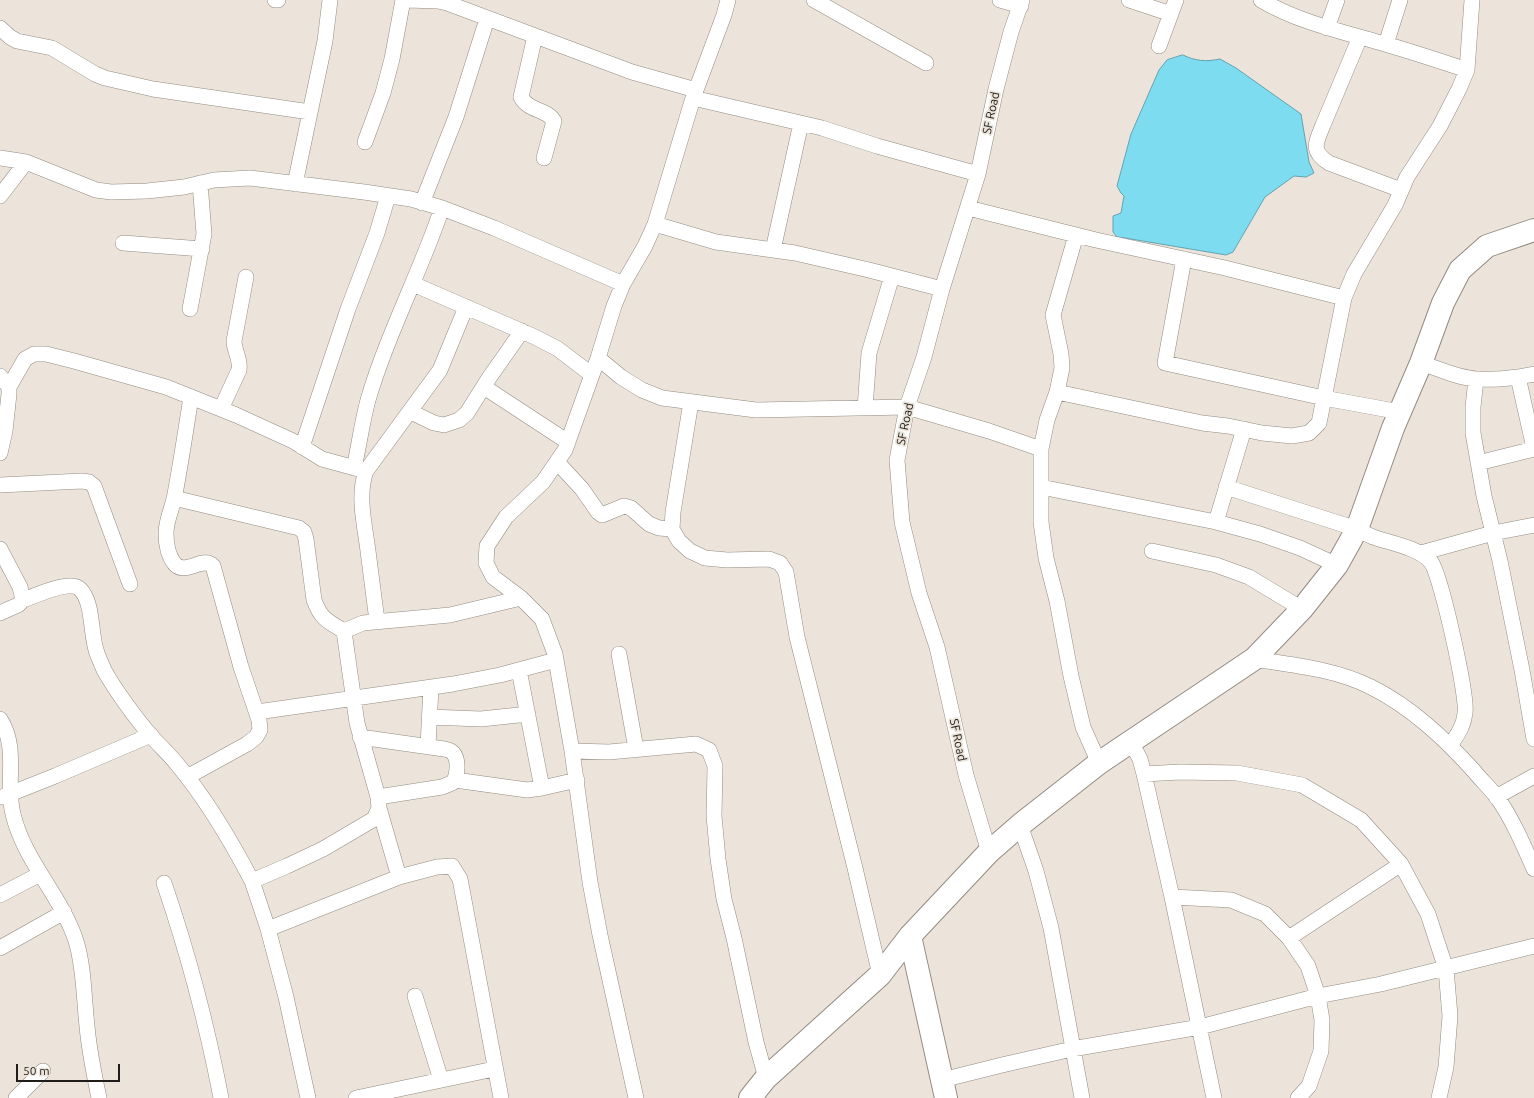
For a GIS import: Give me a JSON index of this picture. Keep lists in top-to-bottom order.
{
  "streets": {
    "street": ["SF Road"]
  },
  "scale_bar": "50 m"
}
